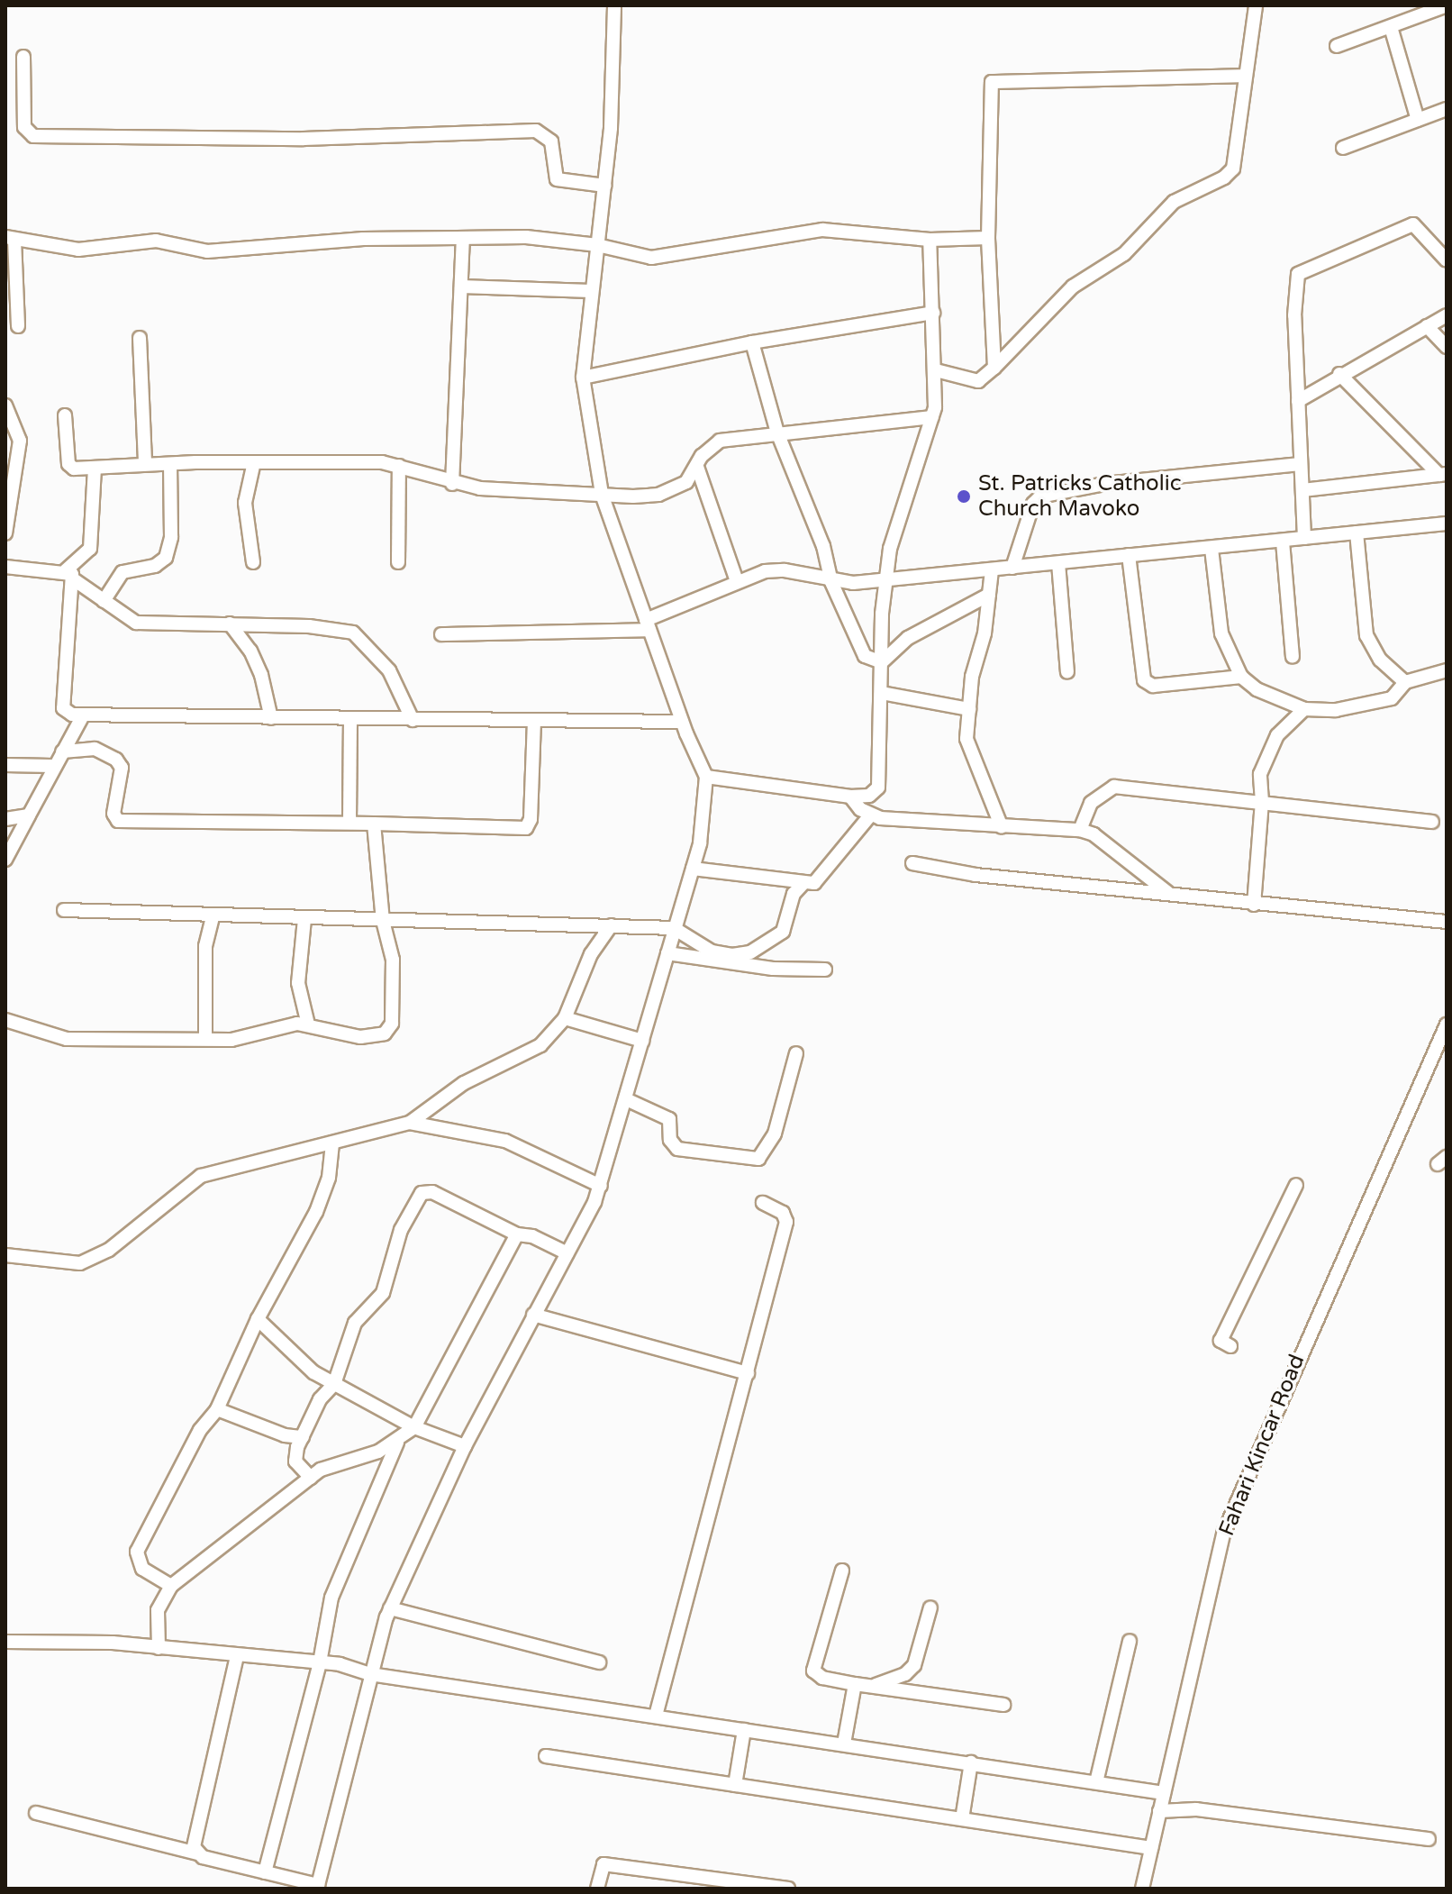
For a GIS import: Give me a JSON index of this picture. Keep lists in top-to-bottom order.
{
  "streets": {
    "street": ["Fahari Kincar Road"]
  },
  "places": ["St. Patricks Catholic Church Mavoko"]
}
